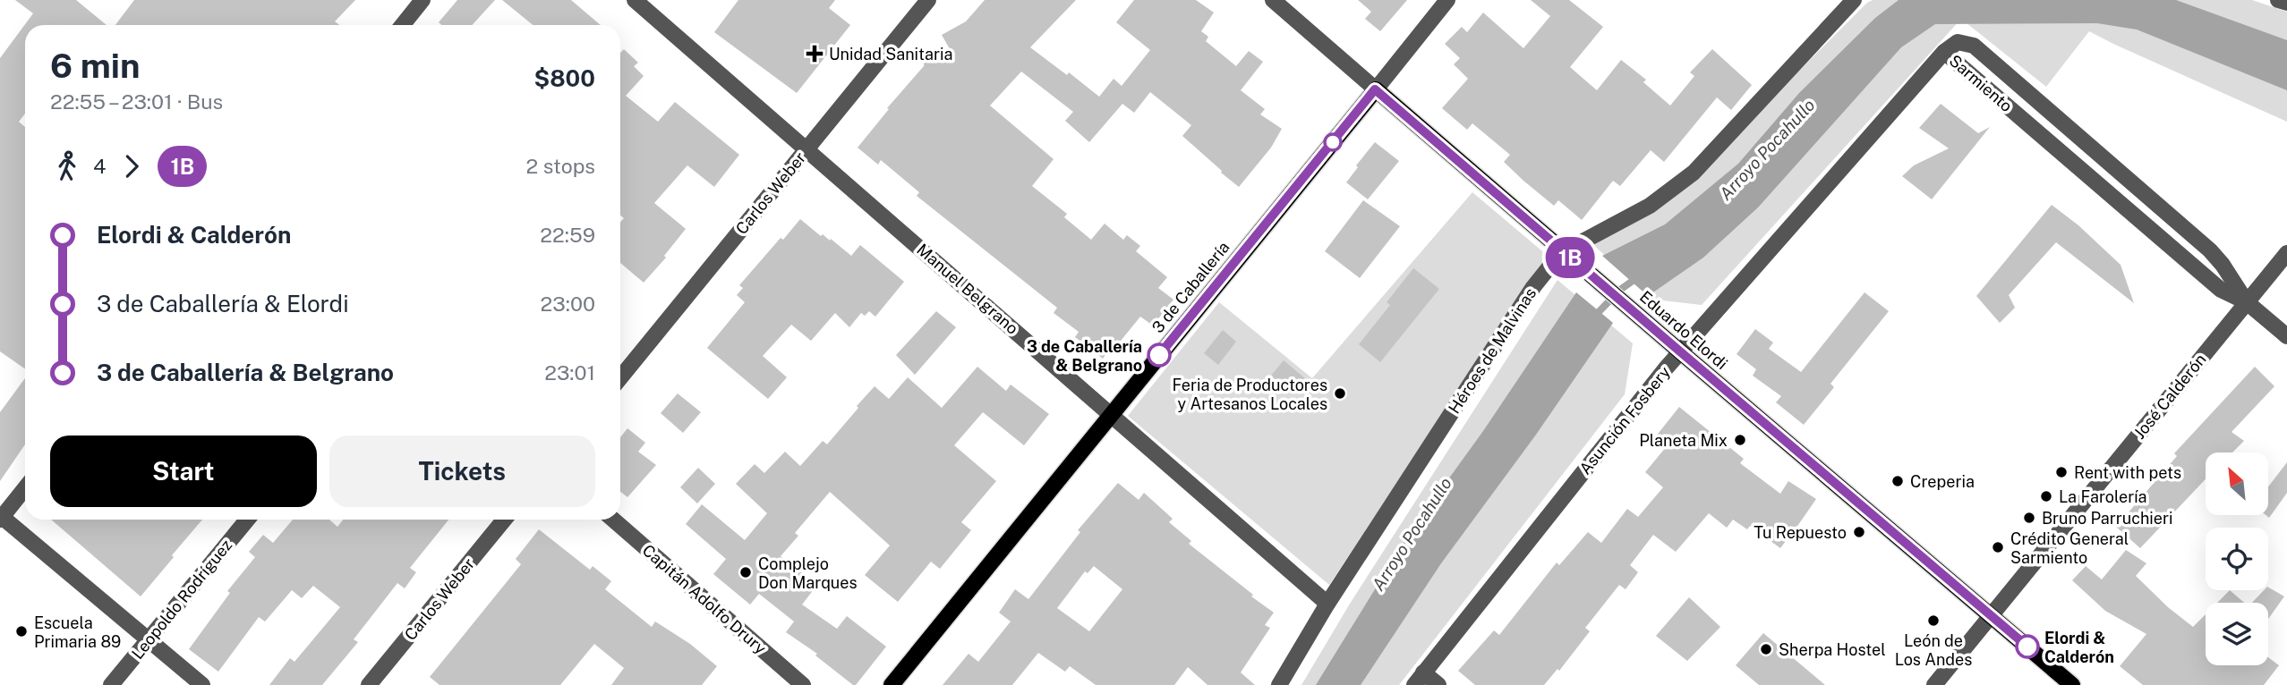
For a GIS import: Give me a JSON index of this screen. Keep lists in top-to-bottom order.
{
  "streets": {
    "main road": ["3 de Caballería", "Eduardo Elordi"],
    "street": [
      "Sarmiento",
      "Carlos Weber",
      "Manuel Belgrano",
      "Héroes de Malvinas",
      "José Calderón",
      "Asunción Fosbery",
      "Leopoldo Rodríguez",
      "Capitán Adolfo Drury"
    ]
  },
  "crossings": [
    ["Sarmiento", "José Calderón"],
    ["Sarmiento", "Asunción Fosbery"],
    ["Carlos Weber", "Manuel Belgrano"],
    ["3 de Caballería", "Manuel Belgrano"],
    ["3 de Caballería", "Eduardo Elordi"],
    ["Manuel Belgrano", "Héroes de Malvinas"],
    ["Eduardo Elordi", "Héroes de Malvinas"],
    ["Eduardo Elordi", "José Calderón"],
    ["Eduardo Elordi", "Asunción Fosbery"]
  ],
  "water": ["Arroyo Pocahullo"],
  "places": {
    "health": ["Unidad Sanitaria"],
    "other": [
      "3 de Caballería & Belgrano",
      "Feria de Productores y Artesanos Locales",
      "Planeta Mix",
      "Rent with pets",
      "Creperia",
      "La Farolería",
      "Bruno Parruchieri",
      "Tu Repuesto",
      "Crédito General Sarmiento",
      "Complejo Don Marques",
      "León de Los Andes",
      "Escuela Primaria 89",
      "Elordi & Calderón",
      "Sherpa Hostel"
    ]
  },
  "lines": ["bus line 1B"],
  "north": "top left",
  "page": {
    "on_map": "1B",
    "heading": ["6 min", "22:55 – 23:01 · Bus", "$800"],
    "legs": ["4", "1B", "2 stops"],
    "list": [
      {
        "name": "Elordi & Calderón",
        "value": "22:59"
      },
      {
        "name": "3 de Caballería & Elordi",
        "value": "23:00"
      },
      {
        "name": "3 de Caballería & Belgrano",
        "value": "23:01"
      }
    ],
    "buttons": ["Start", "Tickets"]
  }
}
